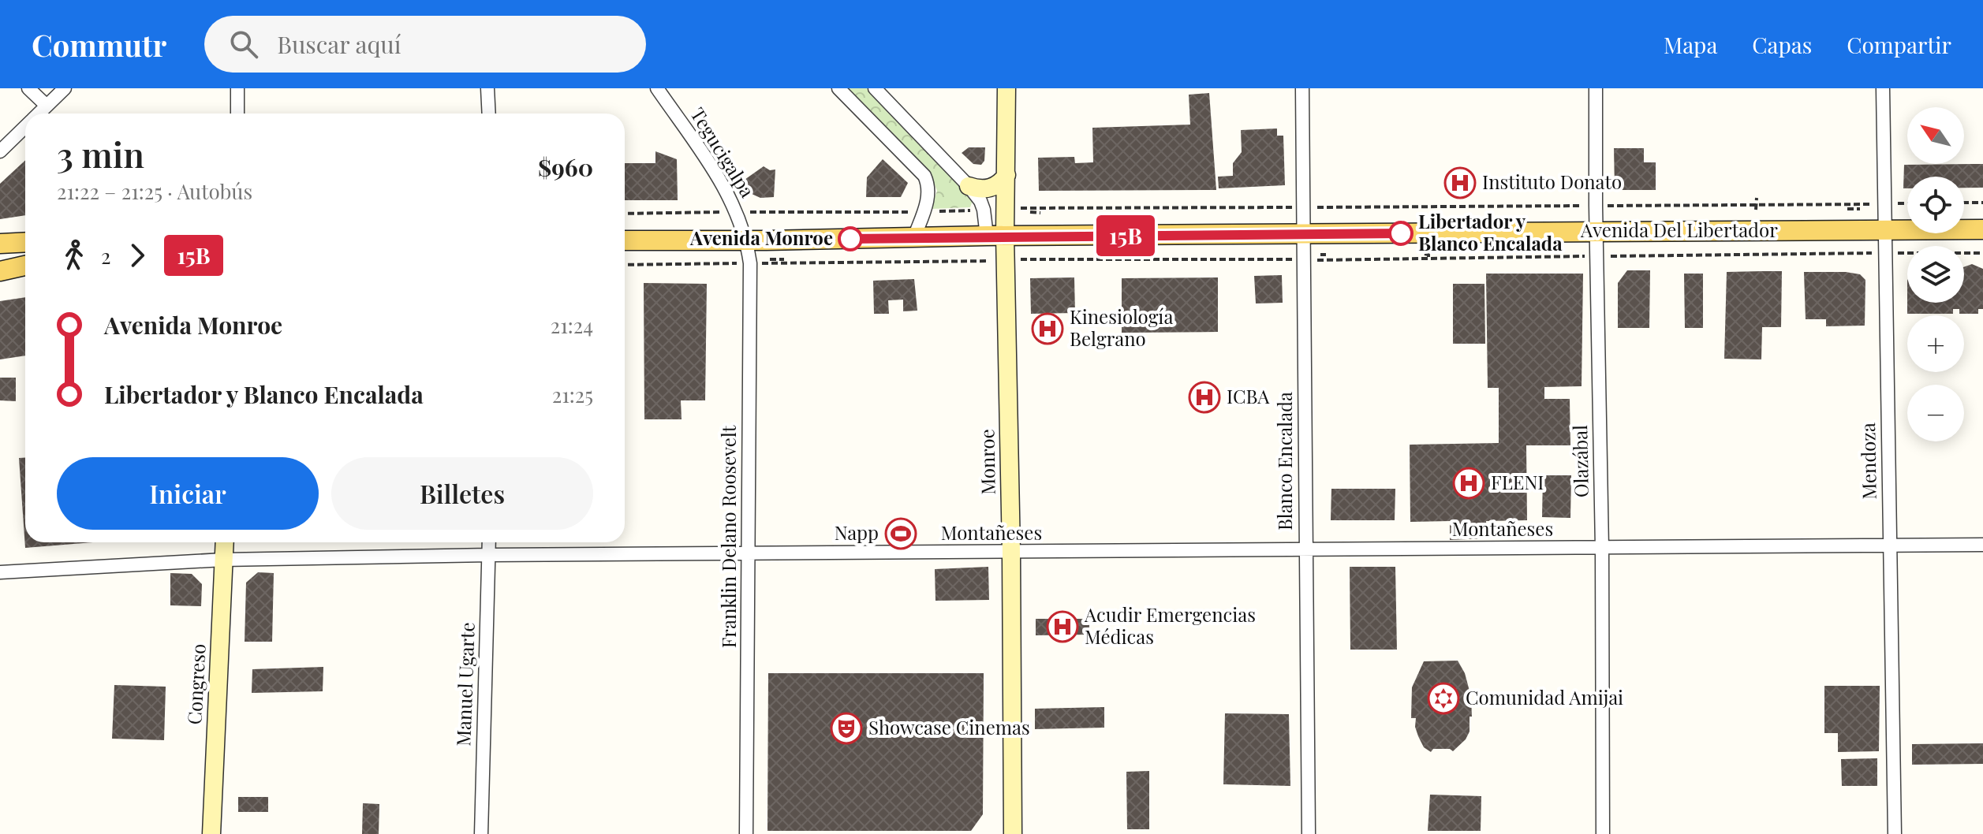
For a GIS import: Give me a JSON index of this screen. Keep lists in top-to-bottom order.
{
  "streets": {
    "main road": ["Avenida Del Libertador", "Monroe", "Congreso"],
    "street": [
      "Tegucigalpa",
      "Blanco Encalada",
      "Olazábal",
      "Mendoza",
      "Montañeses",
      "Franklin Delano Roosevelt",
      "Manuel Ugarte"
    ]
  },
  "crossings": [
    ["Tegucigalpa", "Avenida Del Libertador"],
    ["Tegucigalpa", "Franklin Delano Roosevelt"],
    ["Avenida Del Libertador", "Blanco Encalada"],
    ["Avenida Del Libertador", "Olazábal"],
    ["Avenida Del Libertador", "Mendoza"],
    ["Avenida Del Libertador", "Monroe"],
    ["Avenida Del Libertador", "Franklin Delano Roosevelt"],
    ["Blanco Encalada", "Montañeses"],
    ["Olazábal", "Montañeses"],
    ["Mendoza", "Montañeses"],
    ["Monroe", "Montañeses"],
    ["Montañeses", "Franklin Delano Roosevelt"],
    ["Montañeses", "Congreso"],
    ["Montañeses", "Manuel Ugarte"]
  ],
  "places": {
    "hospital": [
      "Instituto Donato",
      "Kinesiología Belgrano",
      "ICBA",
      "FLENI",
      "Acudir Emergencias Médicas"
    ],
    "other": ["Libertador y Blanco Encalada", "Avenida Monroe"],
    "sports": ["Napp"],
    "synagogue": ["Comunidad Amijai"],
    "theatre": ["Showcase Cinemas"]
  },
  "lines": ["bus line 15B"],
  "north": "top left",
  "page": {
    "header": "Commutr",
    "search": "Buscar aquí",
    "nav": ["Mapa", "Capas", "Compartir"],
    "on_map": "15B",
    "map_buttons": ["+", "−"],
    "heading": ["3 min", "21:22 – 21:25 · Autobús", "$960"],
    "legs": ["2", "15B"],
    "list": [
      {
        "name": "Avenida Monroe",
        "value": "21:24"
      },
      {
        "name": "Libertador y Blanco Encalada",
        "value": "21:25"
      }
    ],
    "buttons": ["Iniciar", "Billetes"]
  }
}
